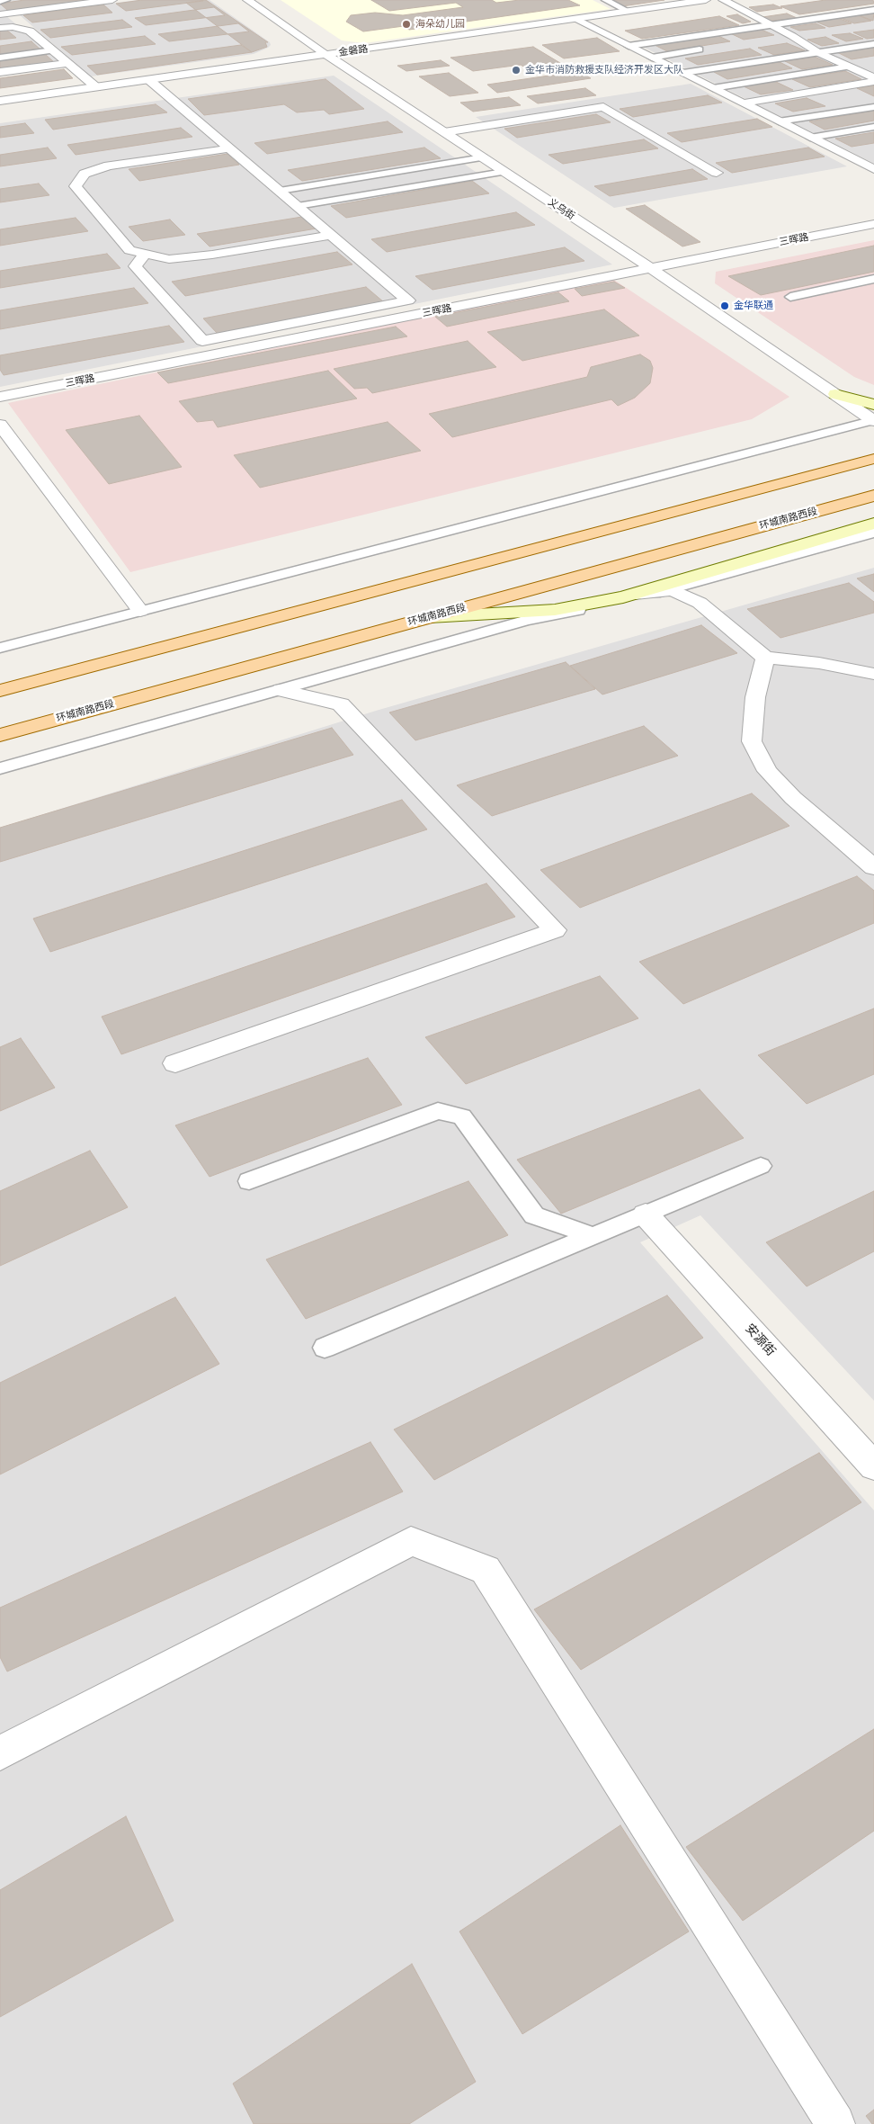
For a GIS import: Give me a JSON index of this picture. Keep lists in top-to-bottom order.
{
  "streets": {
    "main road": ["环城南路西段"],
    "street": [
      "金磐路",
      "义乌街",
      "三晖路",
      "安源街"
    ]
  },
  "crossings": [
    ["金磐路", "义乌街"],
    ["义乌街", "三晖路"]
  ],
  "places": ["海朵幼儿园", "金华市消防救援支队经济开发区大队", "金华联通"]
}
